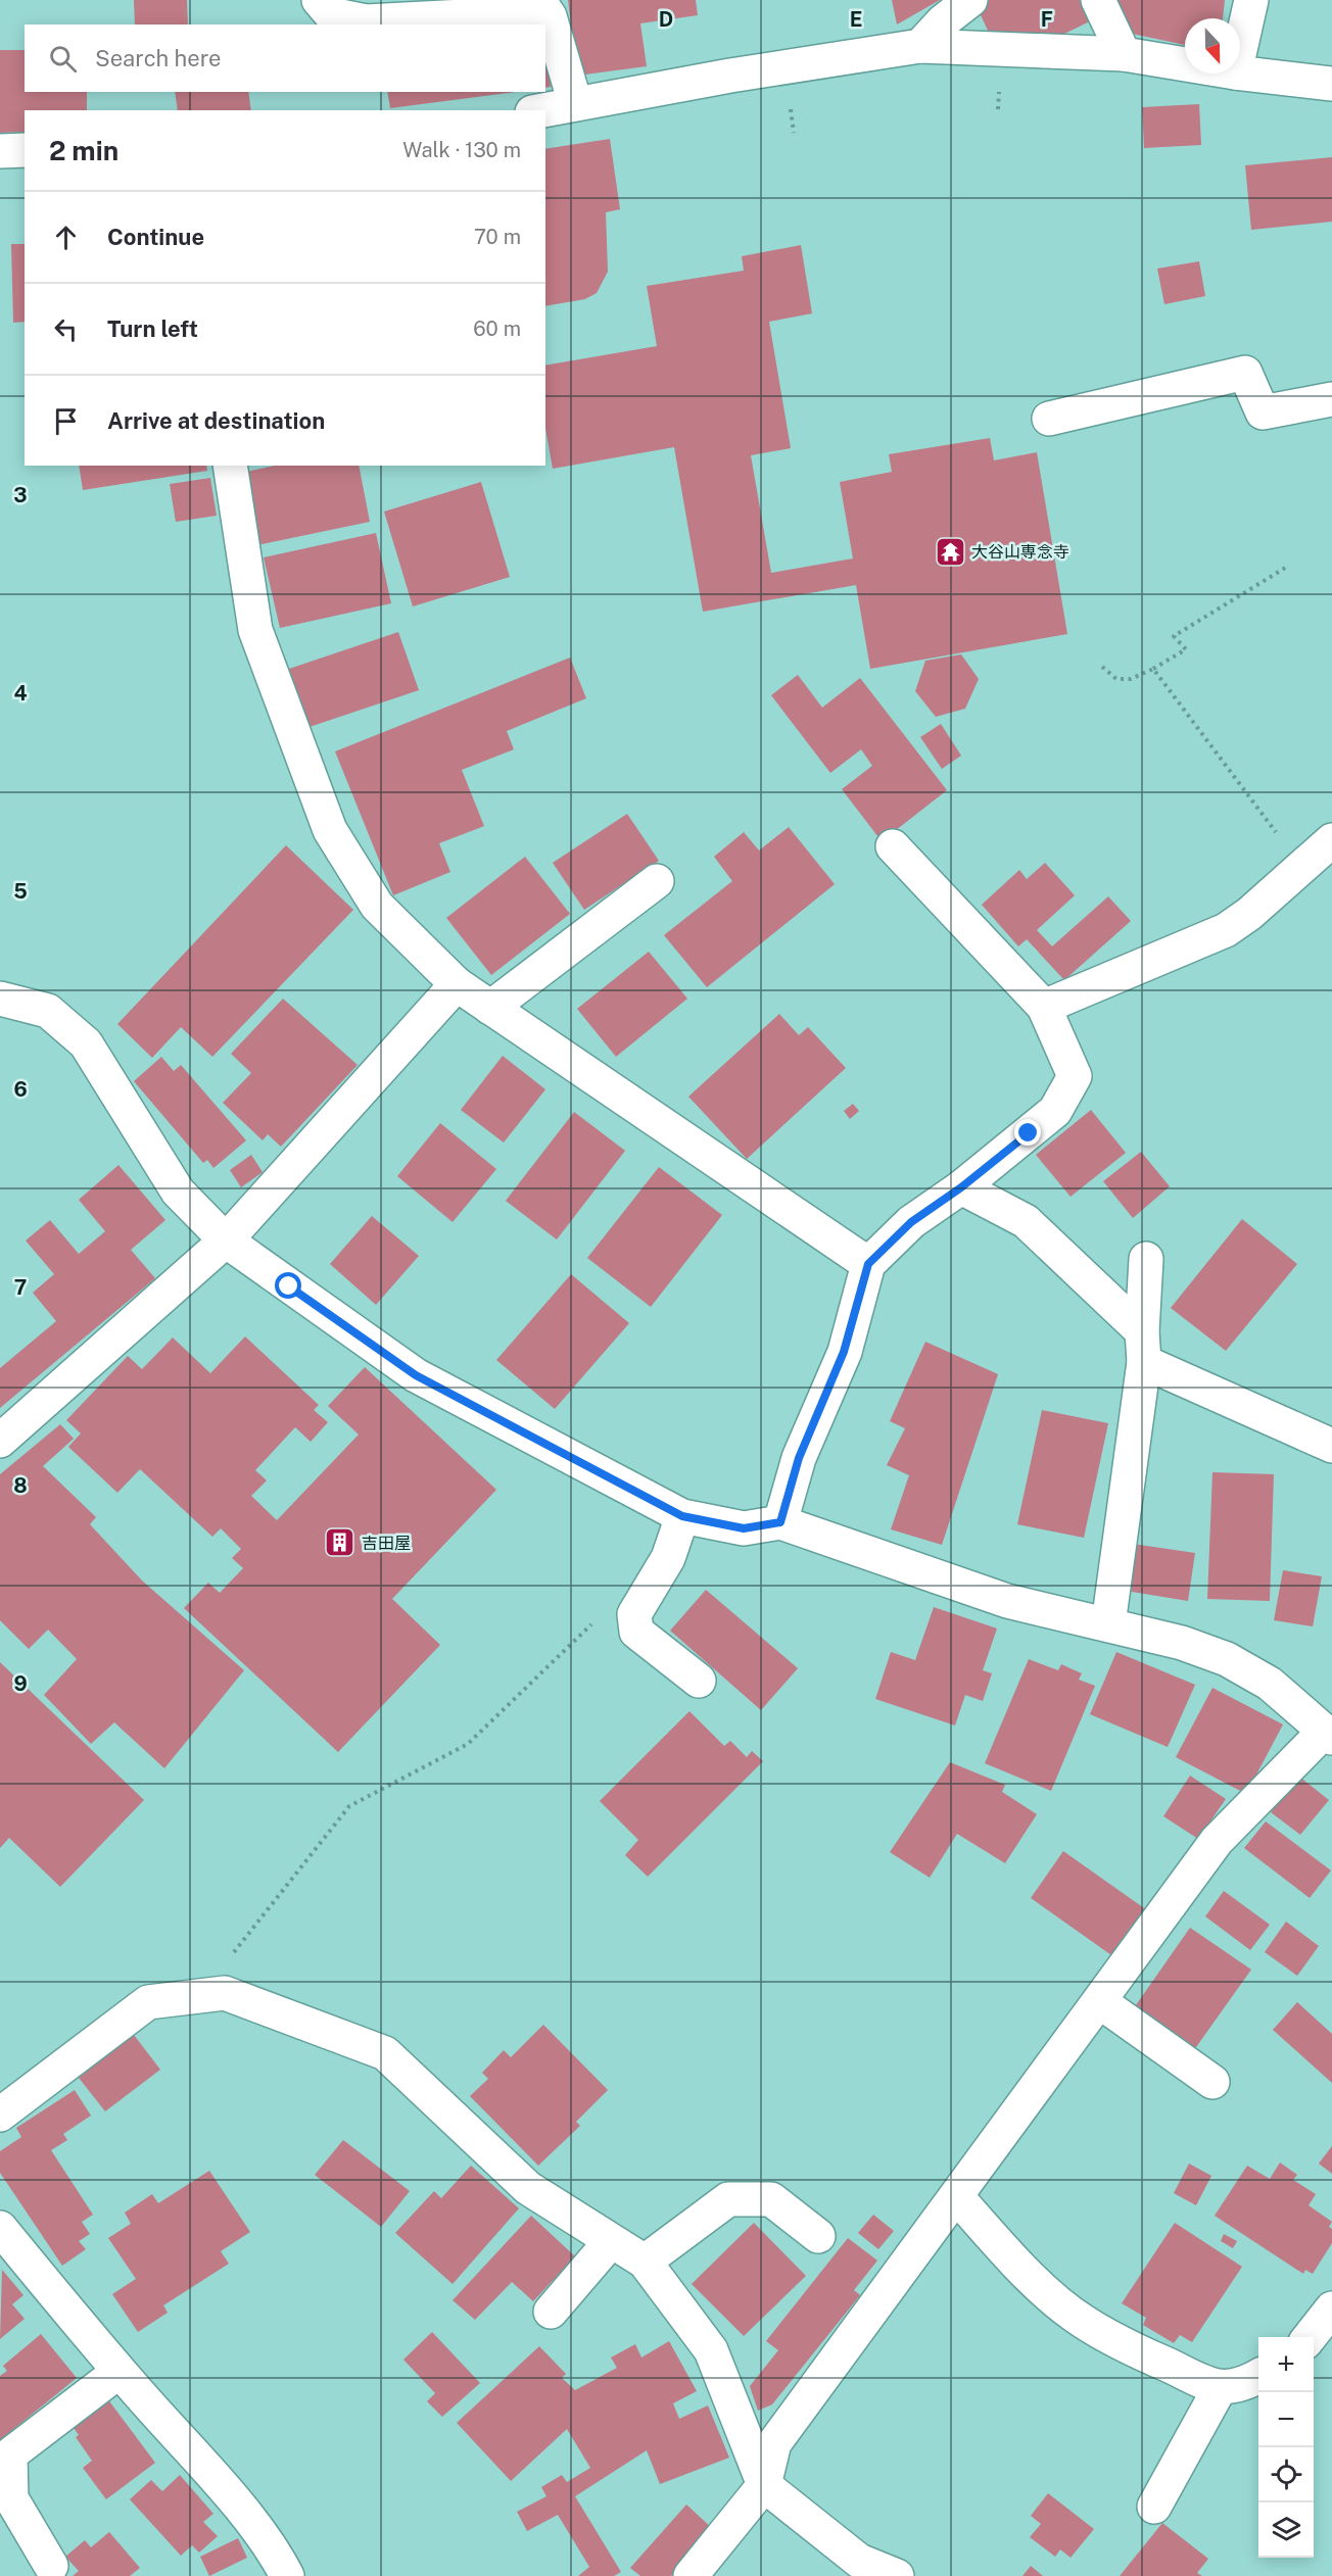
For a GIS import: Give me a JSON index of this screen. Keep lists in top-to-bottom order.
{
  "places": {
    "temple": ["大谷山専念寺"],
    "building": ["吉田屋"]
  },
  "north": "bottom",
  "page": {
    "search": "Search here",
    "heading": ["2 min", "Walk · 130 m"],
    "list": [
      ["Continue", "70 m"],
      ["Turn left", "60 m"],
      "Arrive at destination"
    ],
    "map_buttons": ["+", "−"]
  },
  "grid": {
    "columns": ["D", "E", "F"],
    "rows": [
      "3",
      "4",
      "5",
      "6",
      "7",
      "8",
      "9"
    ]
  }
}
